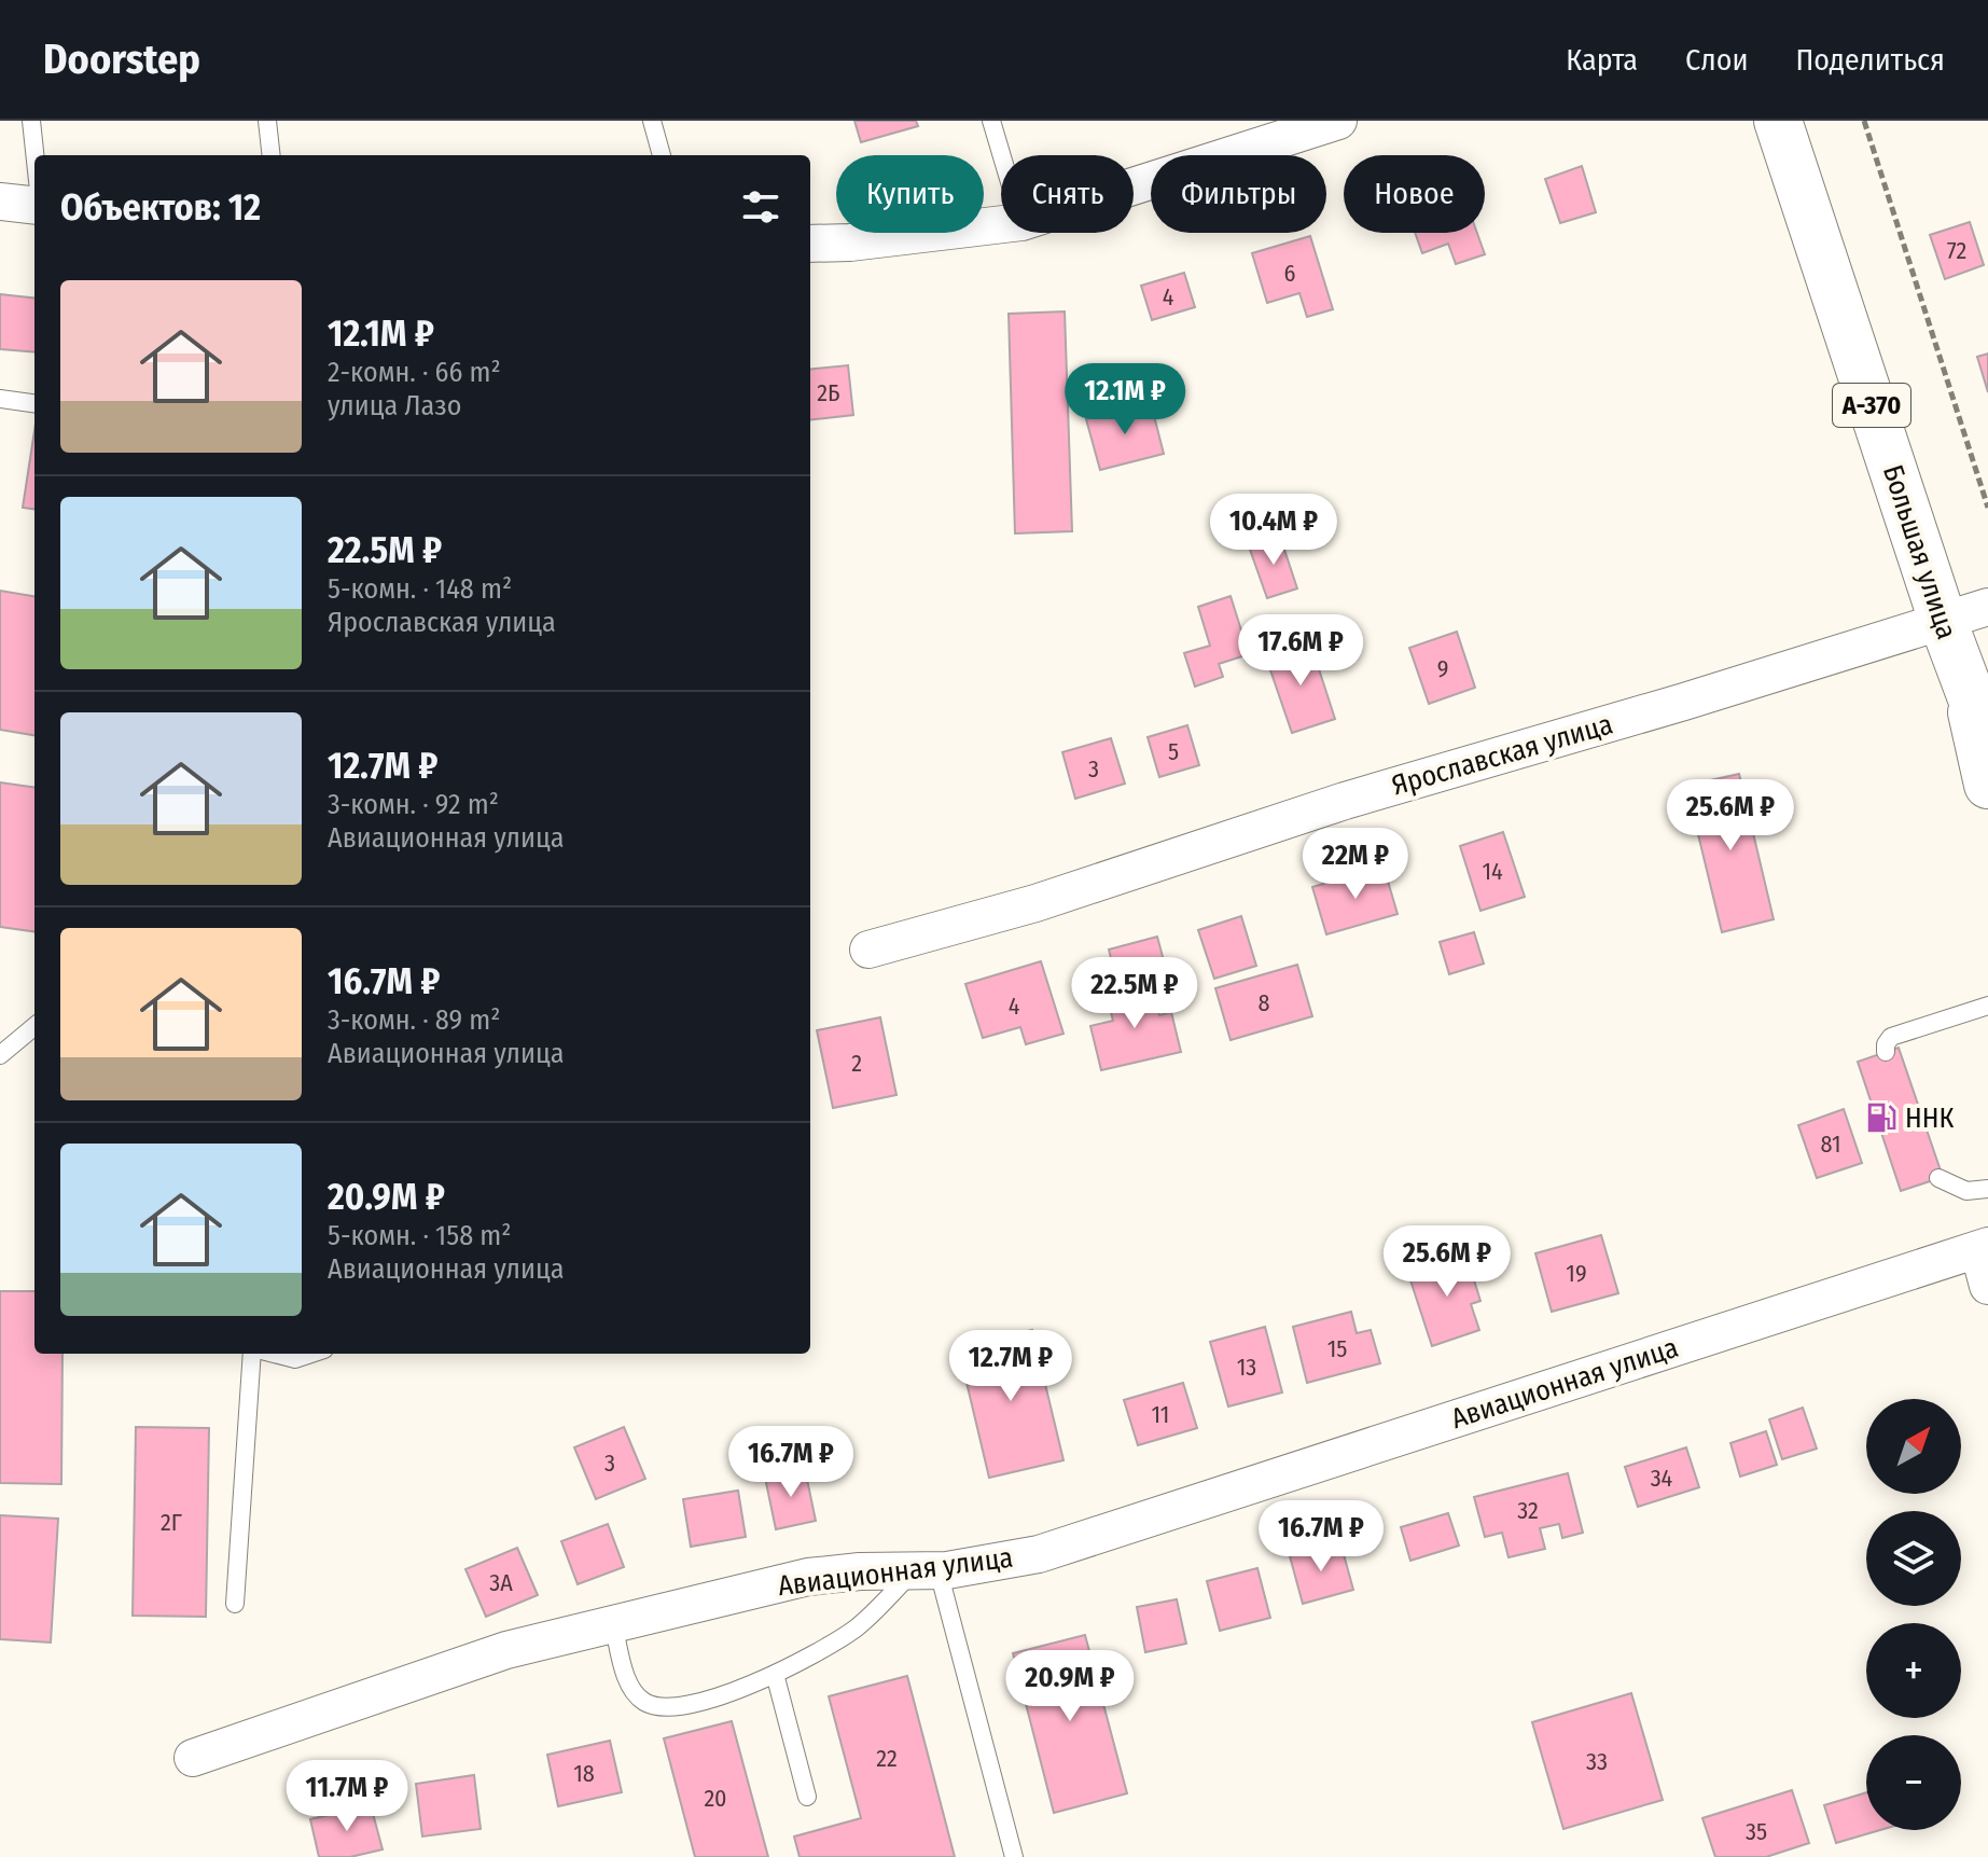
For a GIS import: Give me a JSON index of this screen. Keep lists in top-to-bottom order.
{
  "streets": {
    "highway": ["А-370", "Большая улица"],
    "street": ["Ярославская улица", "Авиационная улица"]
  },
  "crossings": [
    ["Большая улица", "Ярославская улица"]
  ],
  "places": {
    "fuel station": ["ННК"]
  },
  "house_numbers": [
    "72",
    "6",
    "4",
    "2Б",
    "9",
    "5",
    "3",
    "14",
    "8",
    "4",
    "2",
    "81",
    "19",
    "15",
    "13",
    "11",
    "3",
    "34",
    "32",
    "2Г",
    "3А",
    "22",
    "33",
    "18",
    "20",
    "35"
  ],
  "north": "top right",
  "page": {
    "header": "Doorstep",
    "nav": ["Карта", "Слои", "Поделиться"],
    "chip": [
      "Купить",
      "Снять",
      "Фильтры",
      "Новое"
    ],
    "heading": "Объектов: 12",
    "list": [
      {
        "name": "12.1M ₽",
        "note": "2-комн. · 66 m² · улица Лазо"
      },
      {
        "name": "22.5M ₽",
        "note": "5-комн. · 148 m² · Ярославская улица"
      },
      {
        "name": "12.7M ₽",
        "note": "3-комн. · 92 m² · Авиационная улица"
      },
      {
        "name": "16.7M ₽",
        "note": "3-комн. · 89 m² · Авиационная улица"
      },
      {
        "name": "20.9M ₽",
        "note": "5-комн. · 158 m² · Авиационная улица"
      }
    ],
    "price": [
      "12.1M ₽",
      "10.4M ₽",
      "17.6M ₽",
      "25.6M ₽",
      "22M ₽",
      "22.5M ₽",
      "25.6M ₽",
      "12.7M ₽",
      "16.7M ₽",
      "16.7M ₽",
      "20.9M ₽",
      "11.7M ₽"
    ],
    "map_buttons": ["+", "−"]
  }
}
